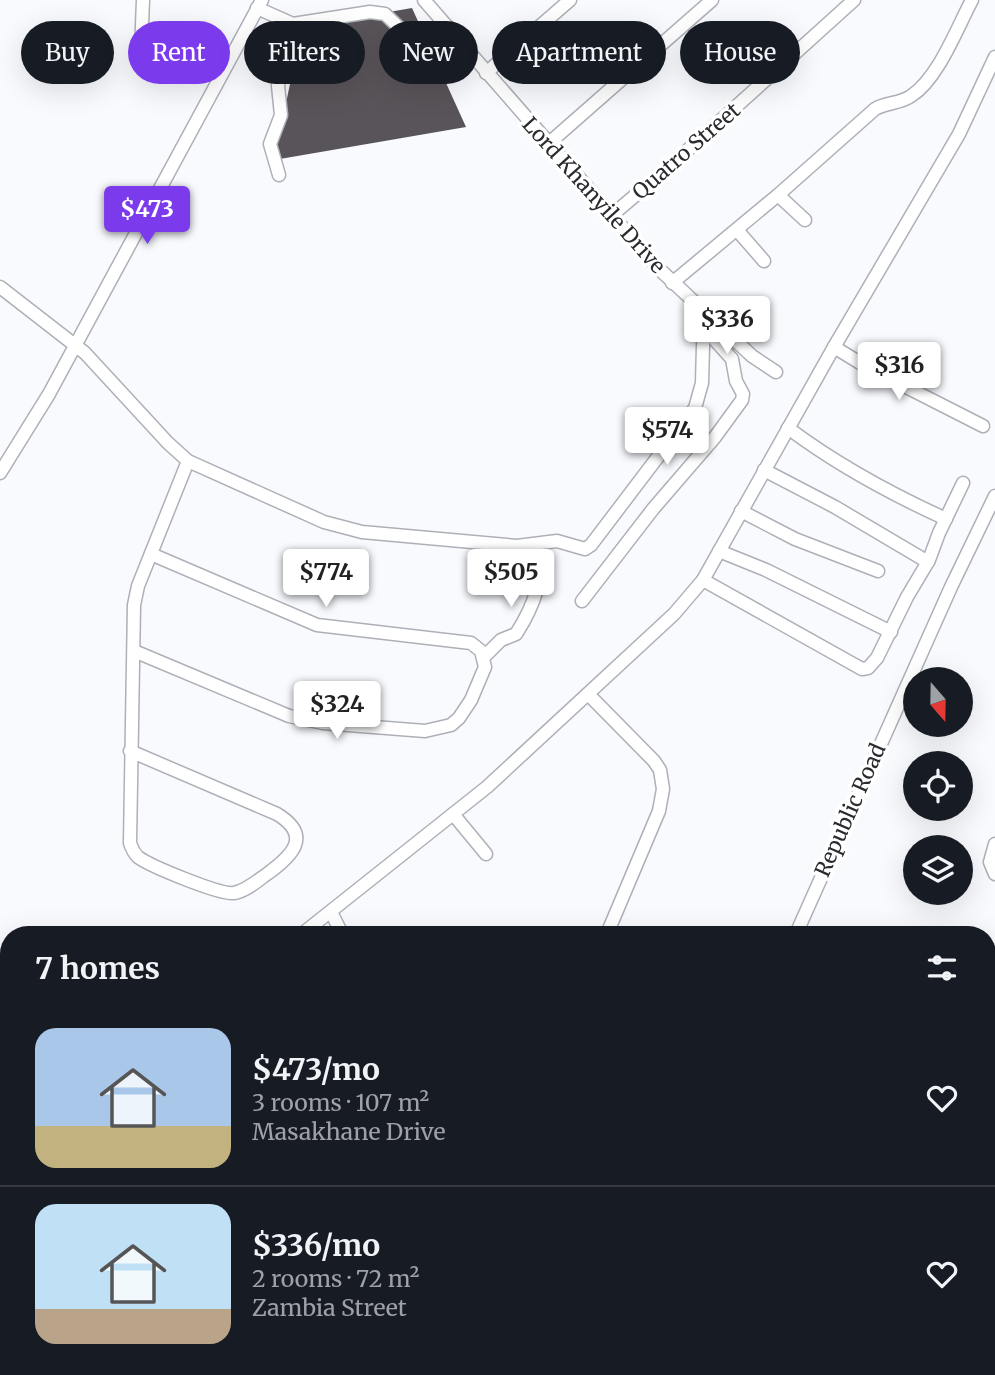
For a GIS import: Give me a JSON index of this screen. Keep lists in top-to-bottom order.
{
  "streets": {
    "street": ["Quatro Street", "Lord Khanyile Drive", "Republic Road"]
  },
  "crossings": [
    ["Quatro Street", "Lord Khanyile Drive"]
  ],
  "north": "bottom",
  "page": {
    "chip": [
      "Buy",
      "Rent",
      "Filters",
      "New",
      "Apartment",
      "House"
    ],
    "price": [
      "$473",
      "$336",
      "$316",
      "$574",
      "$774",
      "$505",
      "$324"
    ],
    "heading": "7 homes",
    "list": [
      {
        "name": "$473/mo",
        "note": "3 rooms · 107 m² · Masakhane Drive"
      },
      {
        "name": "$336/mo",
        "note": "2 rooms · 72 m² · Zambia Street"
      }
    ]
  }
}
